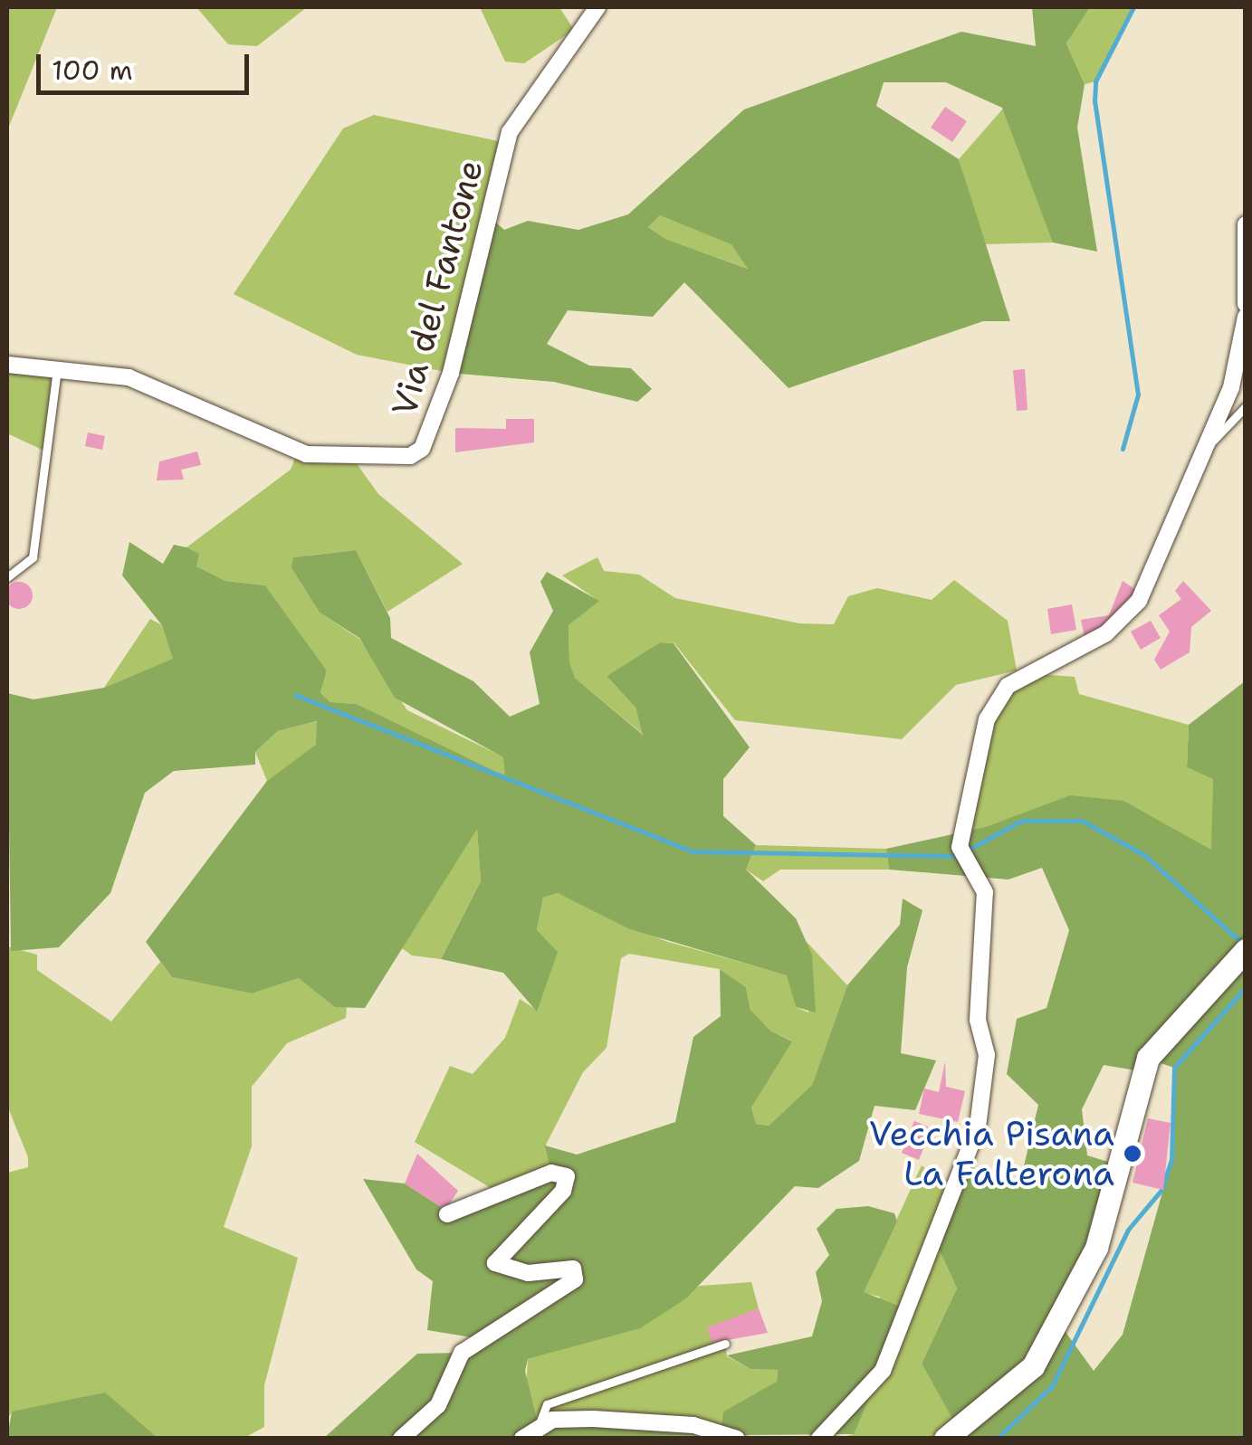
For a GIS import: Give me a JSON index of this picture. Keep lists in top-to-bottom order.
{
  "streets": {
    "street": ["Via del Fantone"]
  },
  "places": ["Vecchia Pisana La Falterona"],
  "scale_bar": "100 m"
}
